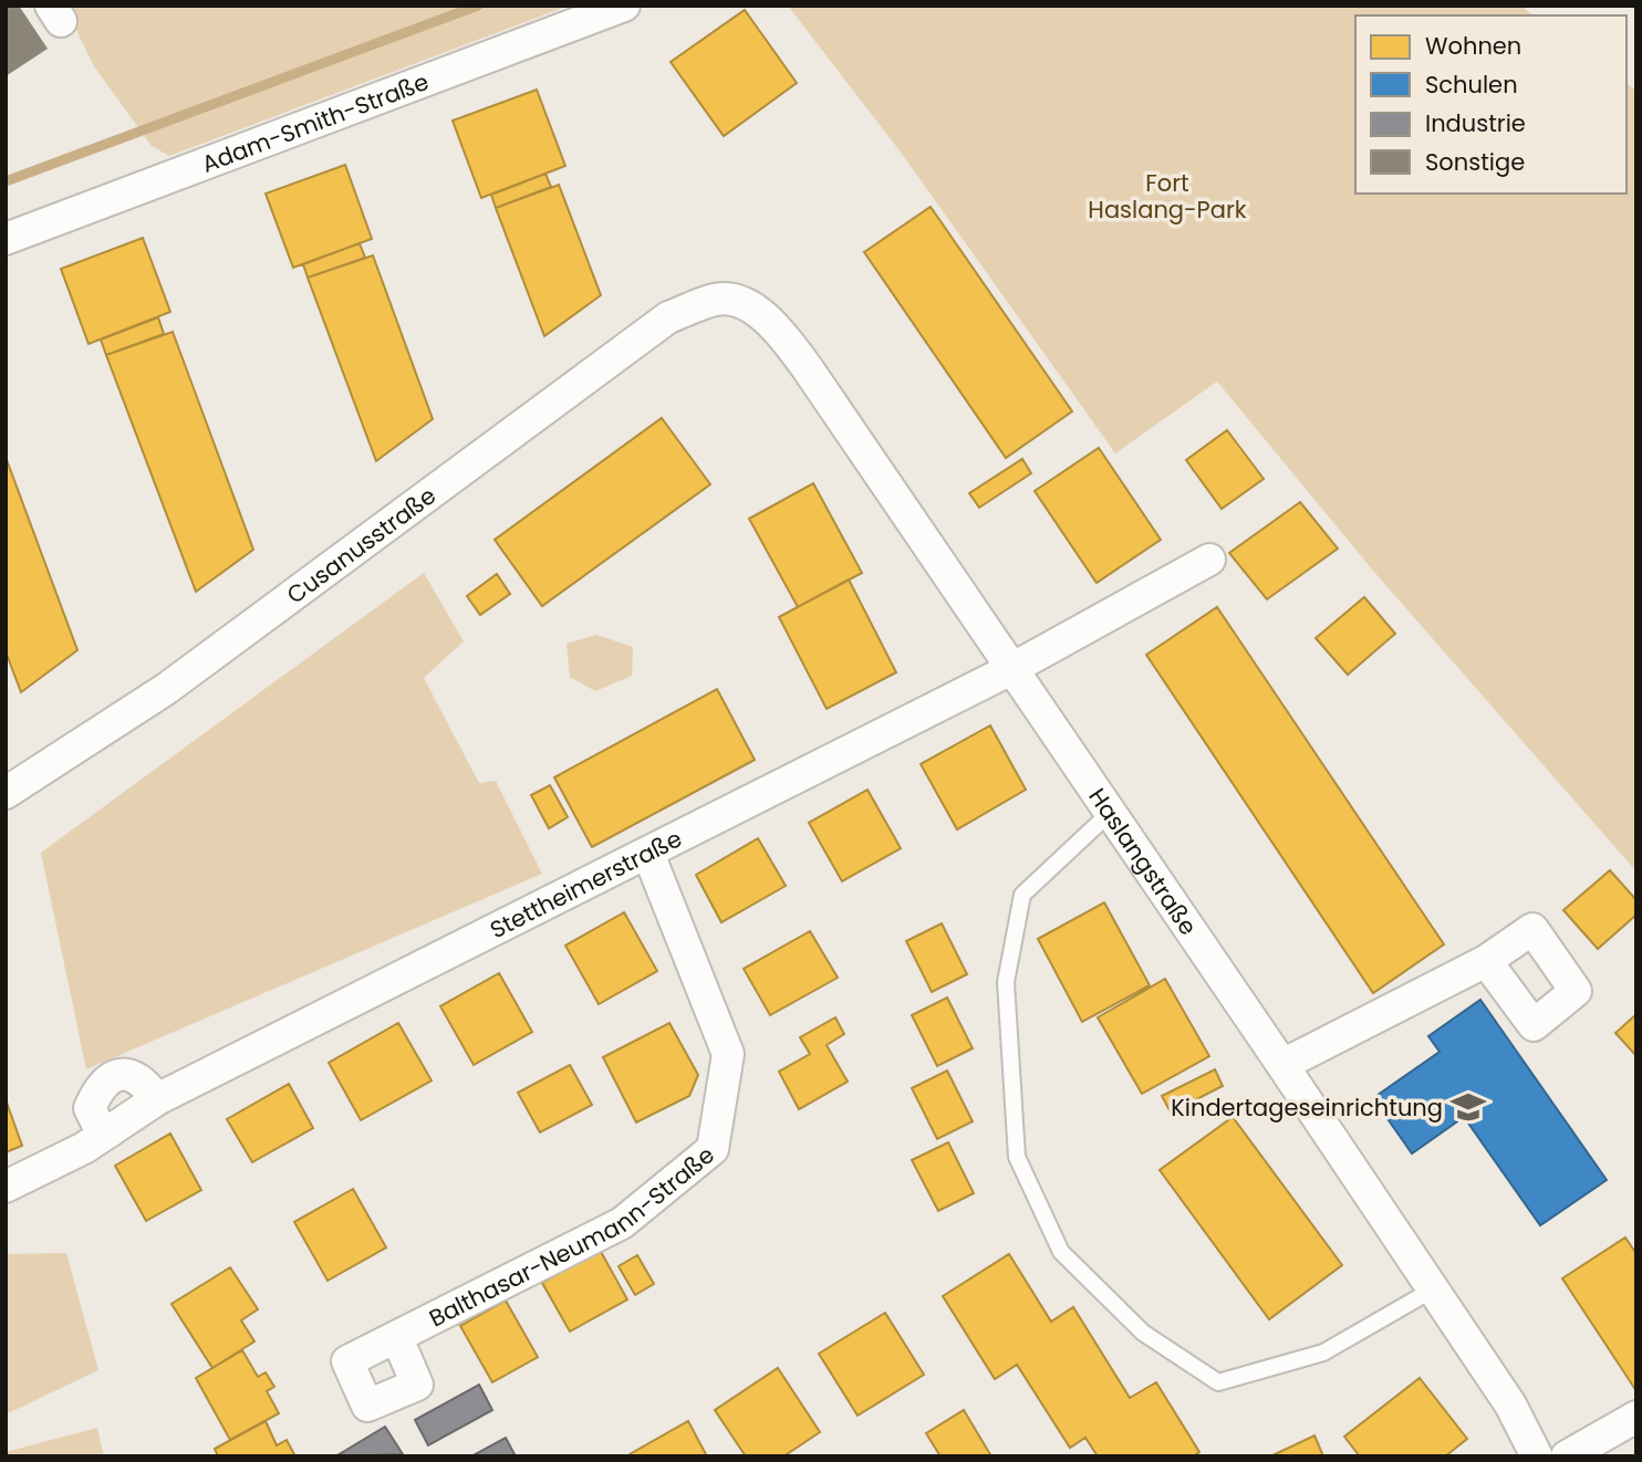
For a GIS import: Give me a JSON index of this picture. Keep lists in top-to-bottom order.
{
  "streets": {
    "street": [
      "Adam-Smith-Straße",
      "Cusanusstraße",
      "Haslangstraße",
      "Stettheimerstraße",
      "Balthasar-Neumann-Straße"
    ]
  },
  "crossings": [
    ["Cusanusstraße", "Haslangstraße"],
    ["Haslangstraße", "Stettheimerstraße"],
    ["Stettheimerstraße", "Balthasar-Neumann-Straße"]
  ],
  "parks": ["Fort Haslang-Park"],
  "places": {
    "school or university": ["Kindertageseinrichtung"]
  },
  "legend": [
    "Wohnen",
    "Schulen",
    "Industrie",
    "Sonstige"
  ]
}
